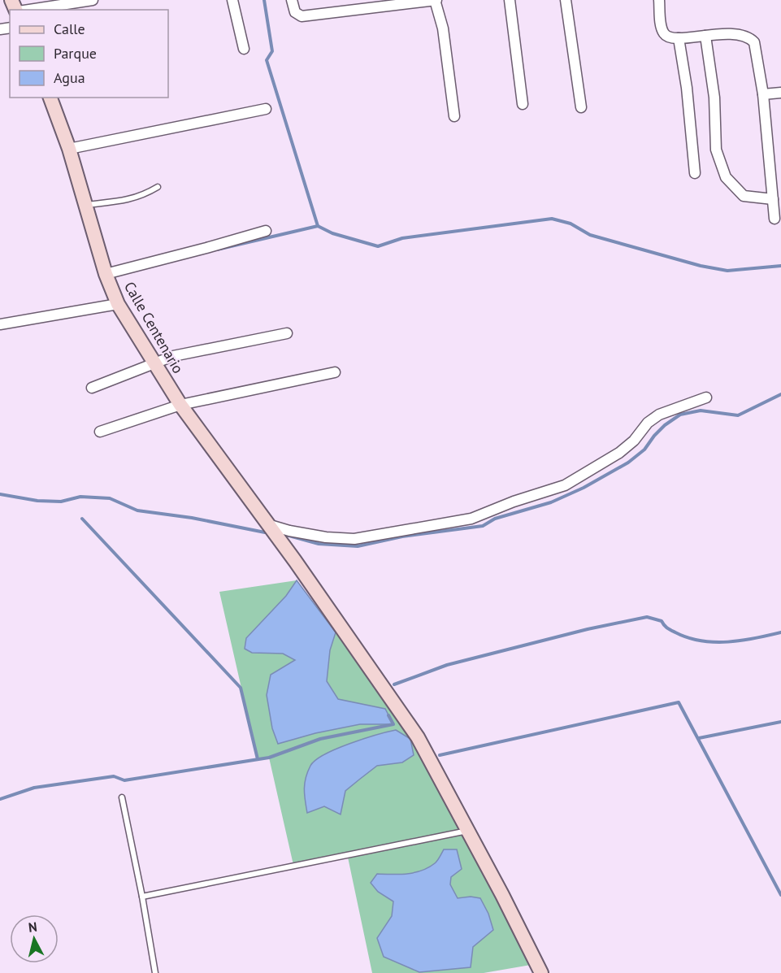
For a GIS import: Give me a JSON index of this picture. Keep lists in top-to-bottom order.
{
  "streets": {
    "street": ["Calle Centenario"]
  },
  "legend": ["Calle", "Parque", "Agua"],
  "north": "top"
}
